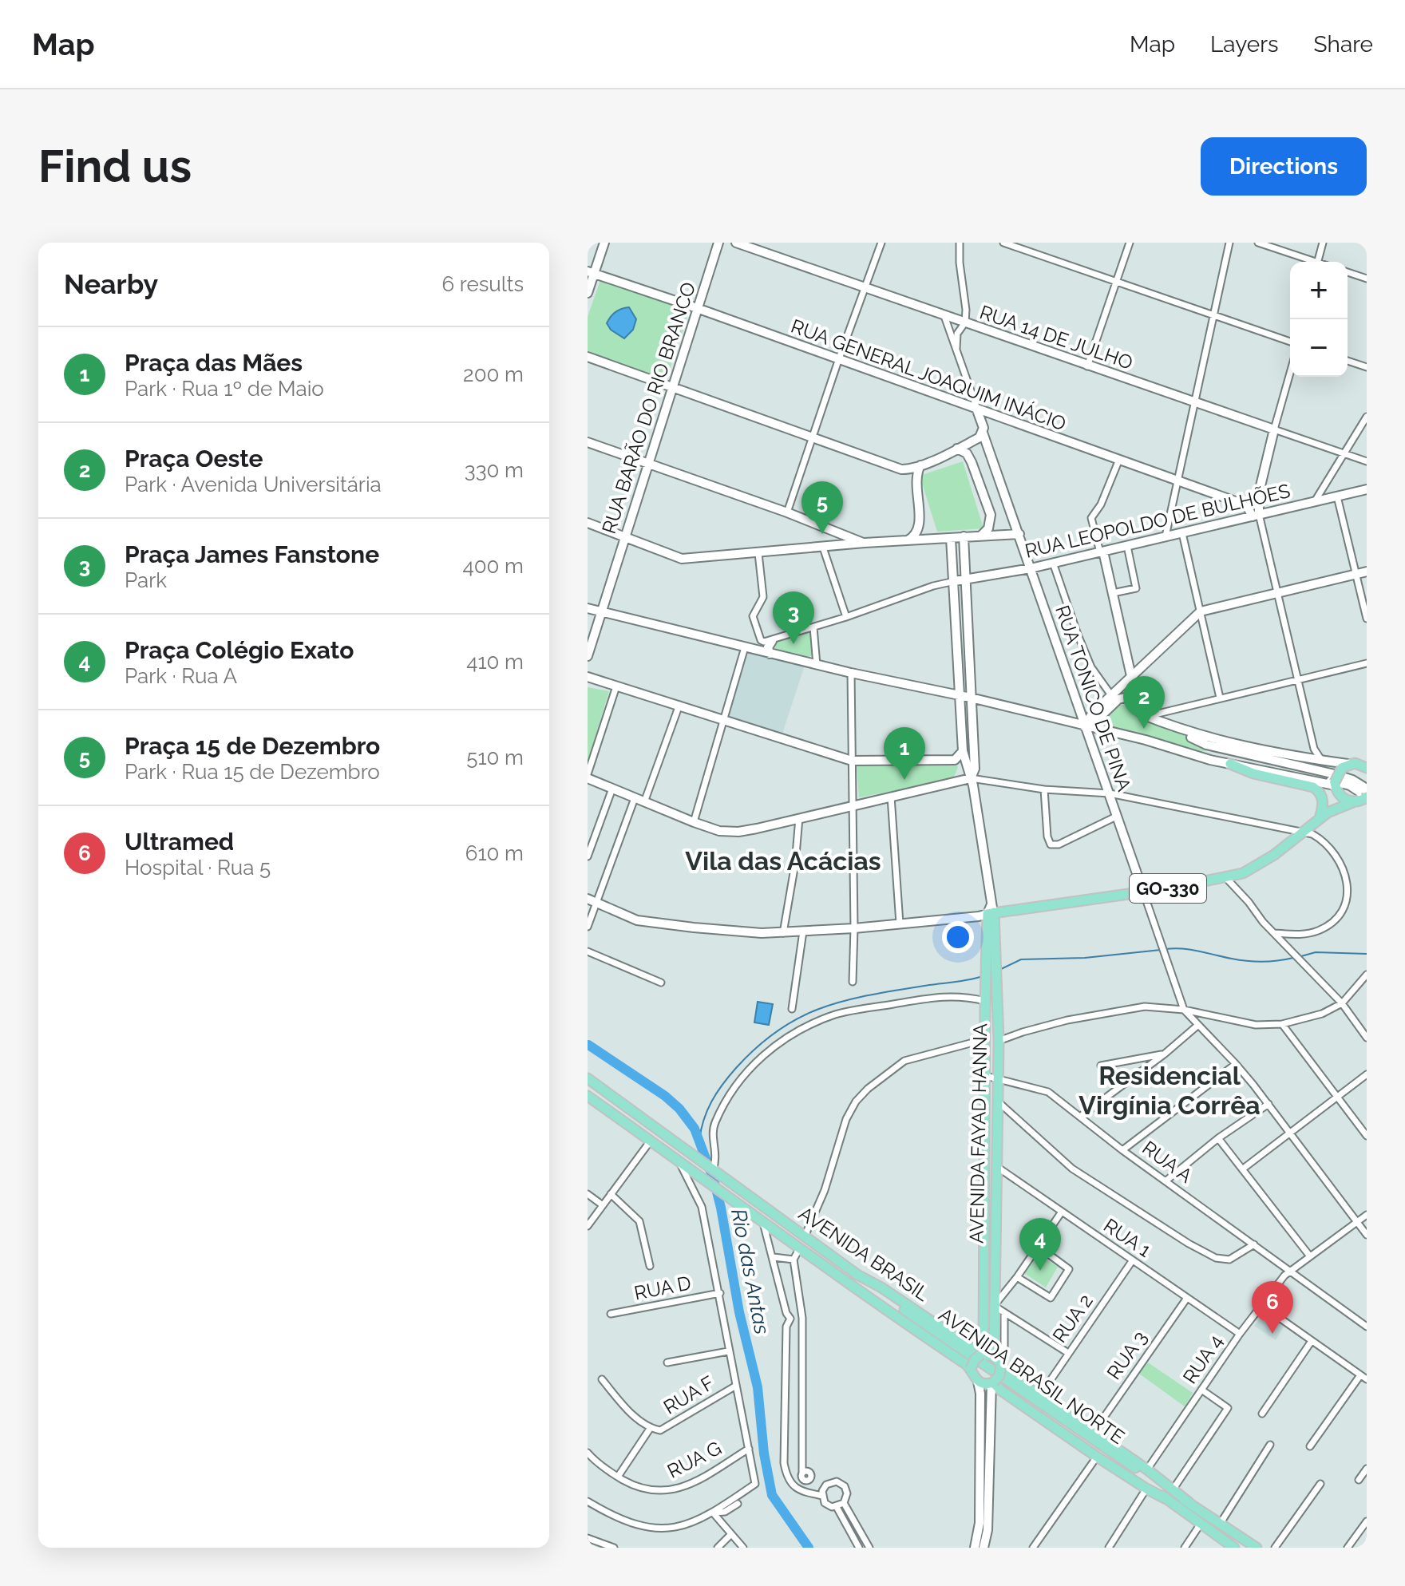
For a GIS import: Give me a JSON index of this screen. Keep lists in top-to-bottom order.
{
  "streets": {
    "main road": [
      "GO-330",
      "AVENIDA FAYAD HANNA",
      "AVENIDA BRASIL",
      "AVENIDA BRASIL NORTE"
    ],
    "street": [
      "RUA 14 DE JULHO",
      "RUA GENERAL JOAQUIM INÁCIO",
      "RUA BARÃO DO RIO BRANCO",
      "RUA LEOPOLDO DE BULHÕES",
      "RUA TONICO DE PINA",
      "RUA A",
      "RUA 1",
      "RUA D",
      "RUA 2",
      "RUA 3",
      "RUA 4",
      "RUA F",
      "RUA G"
    ]
  },
  "crossings": [
    ["RUA GENERAL JOAQUIM INÁCIO", "RUA BARÃO DO RIO BRANCO"],
    ["RUA GENERAL JOAQUIM INÁCIO", "RUA LEOPOLDO DE BULHÕES"],
    ["RUA GENERAL JOAQUIM INÁCIO", "RUA TONICO DE PINA"],
    ["RUA LEOPOLDO DE BULHÕES", "RUA TONICO DE PINA"],
    ["RUA TONICO DE PINA", "GO-330"],
    ["GO-330", "AVENIDA FAYAD HANNA"],
    ["AVENIDA FAYAD HANNA", "RUA A"],
    ["AVENIDA FAYAD HANNA", "RUA 1"],
    ["AVENIDA FAYAD HANNA", "AVENIDA BRASIL"],
    ["AVENIDA FAYAD HANNA", "AVENIDA BRASIL NORTE"],
    ["RUA A", "RUA 4"],
    ["RUA 1", "RUA 2"],
    ["RUA 1", "RUA 3"],
    ["RUA 1", "RUA 4"],
    ["AVENIDA BRASIL", "AVENIDA BRASIL NORTE"],
    ["RUA 2", "AVENIDA BRASIL NORTE"],
    ["RUA 3", "AVENIDA BRASIL NORTE"],
    ["RUA 4", "AVENIDA BRASIL NORTE"]
  ],
  "districts": ["Vila das Acácias", "Residencial Virgínia Corrêa"],
  "water": ["Rio das Antas"],
  "page": {
    "header": "Map",
    "nav": ["Map", "Layers", "Share"],
    "buttons": "Directions",
    "title": "Find us",
    "heading": ["Nearby", "6 results"],
    "map_buttons": ["+", "−"],
    "list": [
      {
        "mark": "1",
        "name": "Praça das Mães",
        "note": "Park · Rua 1º de Maio",
        "value": "200 m"
      },
      {
        "mark": "2",
        "name": "Praça Oeste",
        "note": "Park · Avenida Universitária",
        "value": "330 m"
      },
      {
        "mark": "3",
        "name": "Praça James Fanstone",
        "note": "Park",
        "value": "400 m"
      },
      {
        "mark": "4",
        "name": "Praça Colégio Exato",
        "note": "Park · Rua A",
        "value": "410 m"
      },
      {
        "mark": "5",
        "name": "Praça 15 de Dezembro",
        "note": "Park · Rua 15 de Dezembro",
        "value": "510 m"
      },
      {
        "mark": "6",
        "name": "Ultramed",
        "note": "Hospital · Rua 5",
        "value": "610 m"
      }
    ],
    "pins": [
      "5",
      "3",
      "2",
      "1",
      "4",
      "6"
    ]
  }
}
